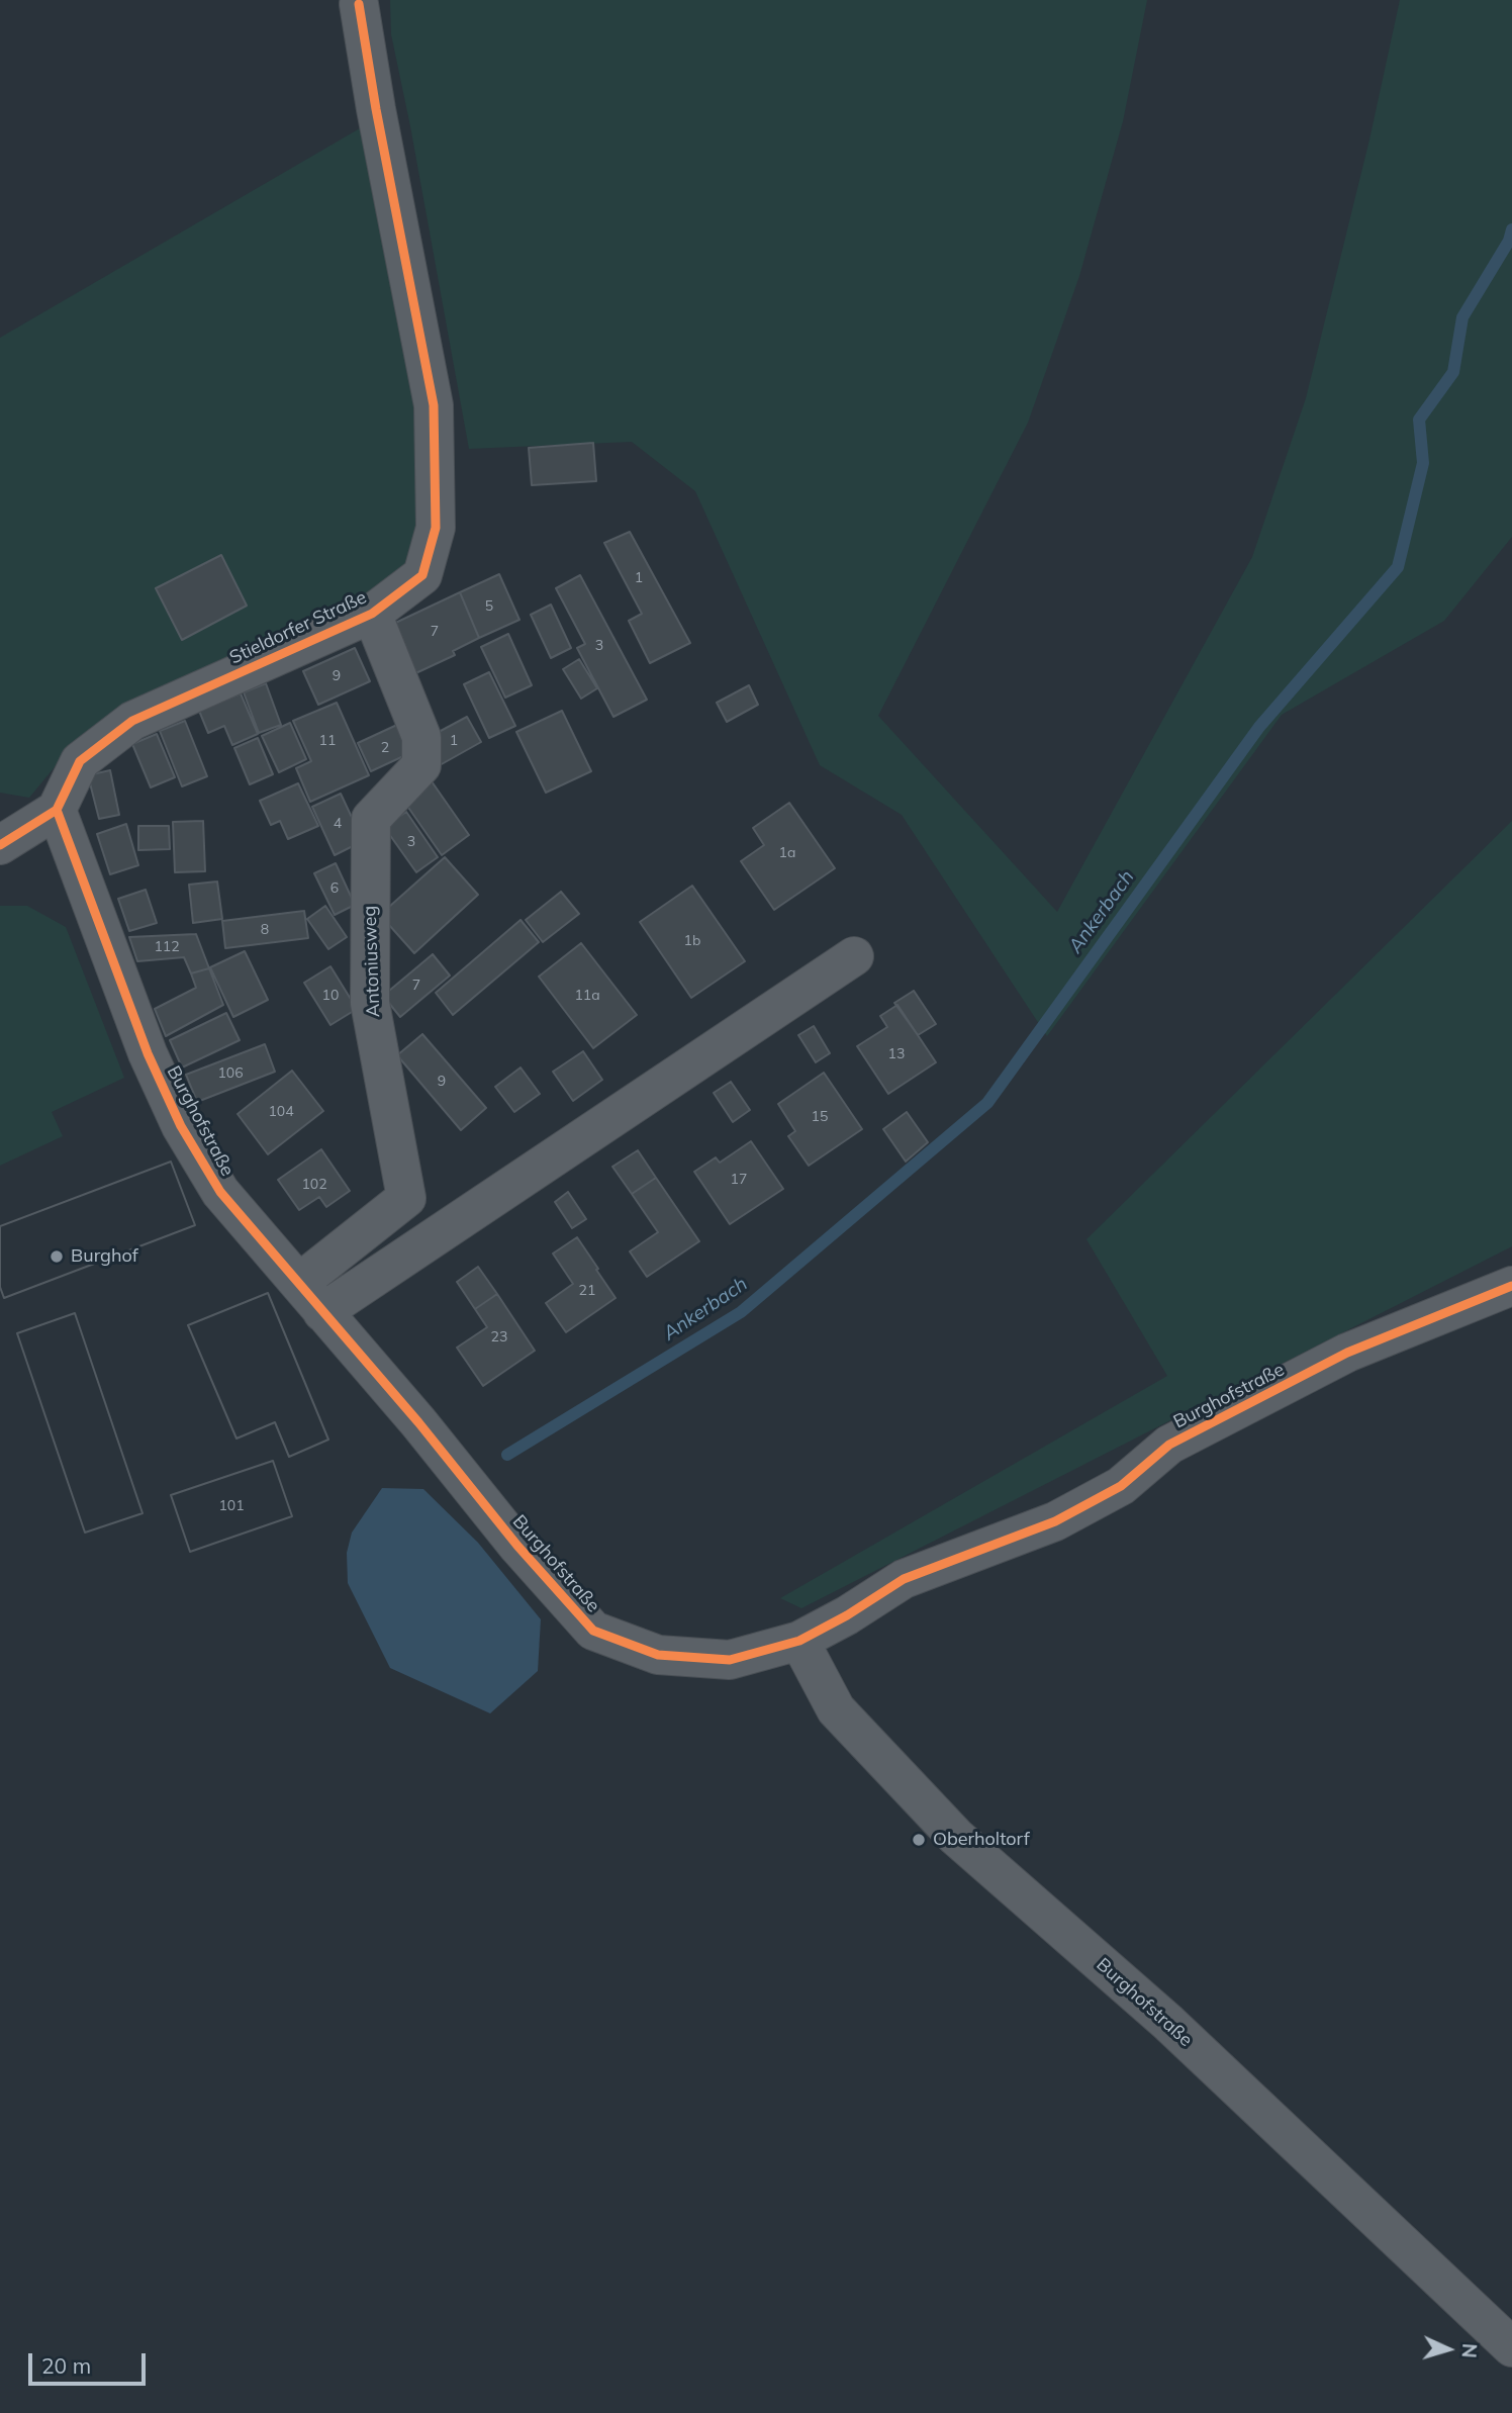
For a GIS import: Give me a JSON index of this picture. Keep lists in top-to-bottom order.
{
  "streets": {
    "street": ["Stieldorfer Straße", "Antoniusweg", "Burghofstraße"]
  },
  "crossings": [
    ["Stieldorfer Straße", "Antoniusweg"],
    ["Stieldorfer Straße", "Burghofstraße"],
    ["Antoniusweg", "Burghofstraße"]
  ],
  "water": ["Ankerbach"],
  "places": ["Burghof", "Oberholtorf"],
  "house_numbers": [
    "1",
    "5",
    "7",
    "3",
    "9",
    "11",
    "1",
    "2",
    "4",
    "3",
    "1a",
    "6",
    "8",
    "1b",
    "112",
    "7",
    "10",
    "11a",
    "13",
    "106",
    "9",
    "104",
    "15",
    "17",
    "102",
    "21",
    "23",
    "101"
  ],
  "scale_bar": "20 m",
  "north": "right"
}
